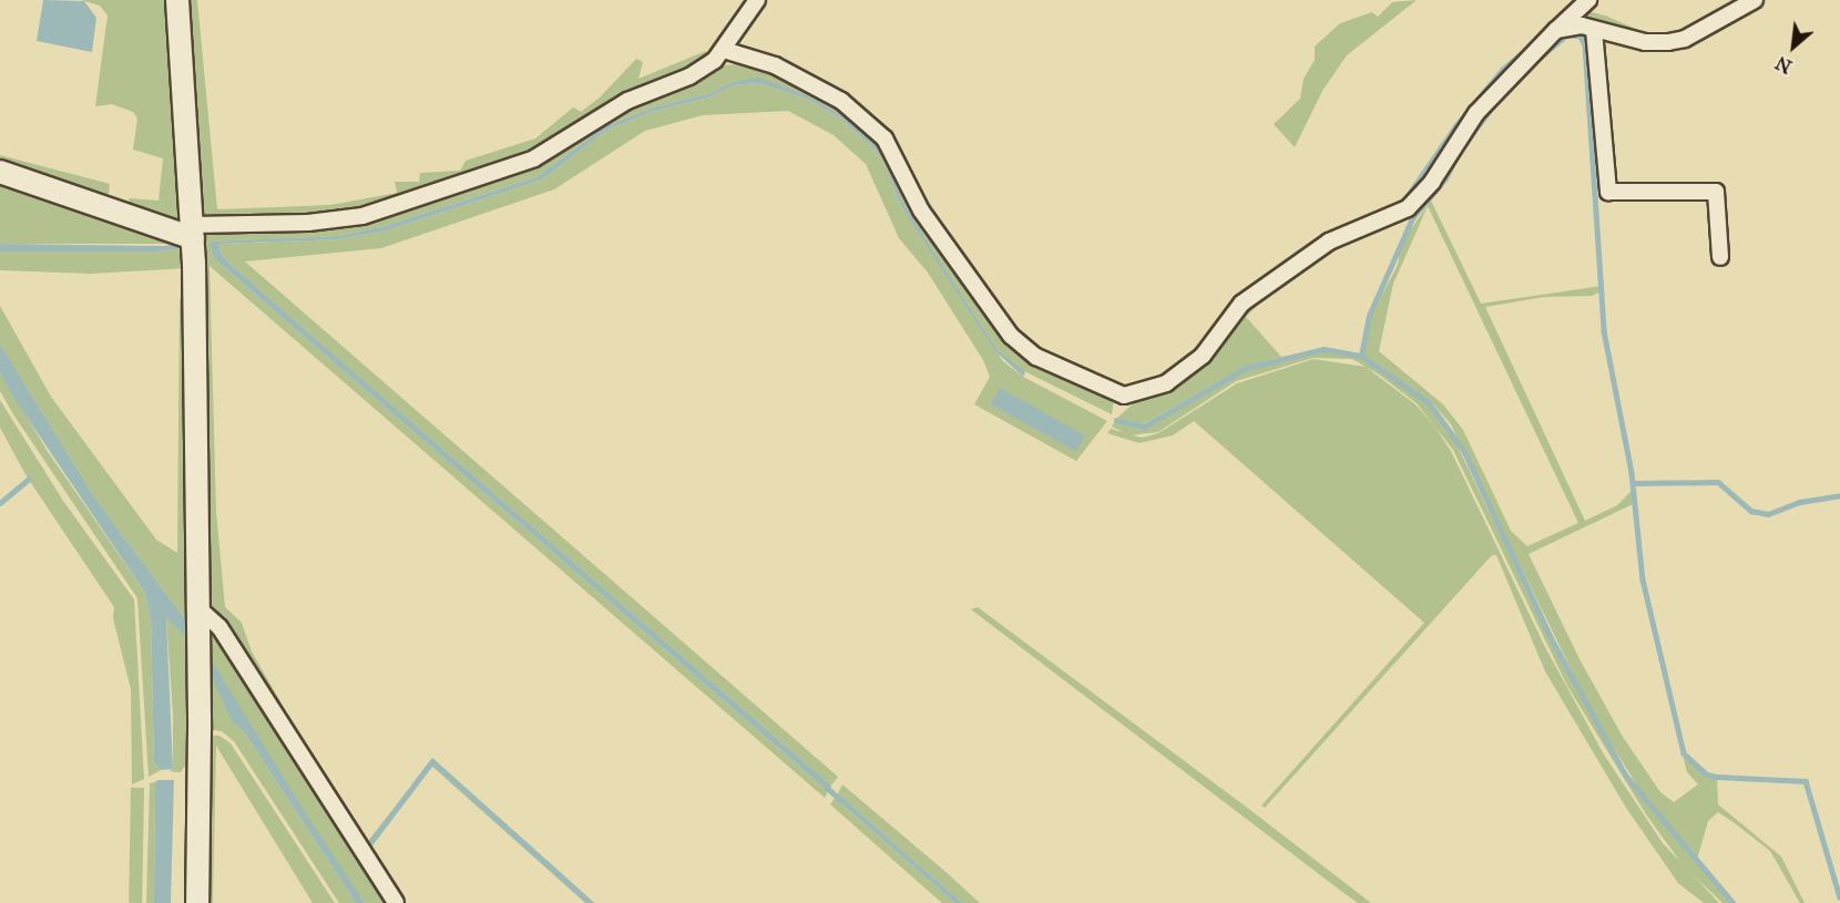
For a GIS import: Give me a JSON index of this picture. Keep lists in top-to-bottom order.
{
  "north": "bottom left"
}
